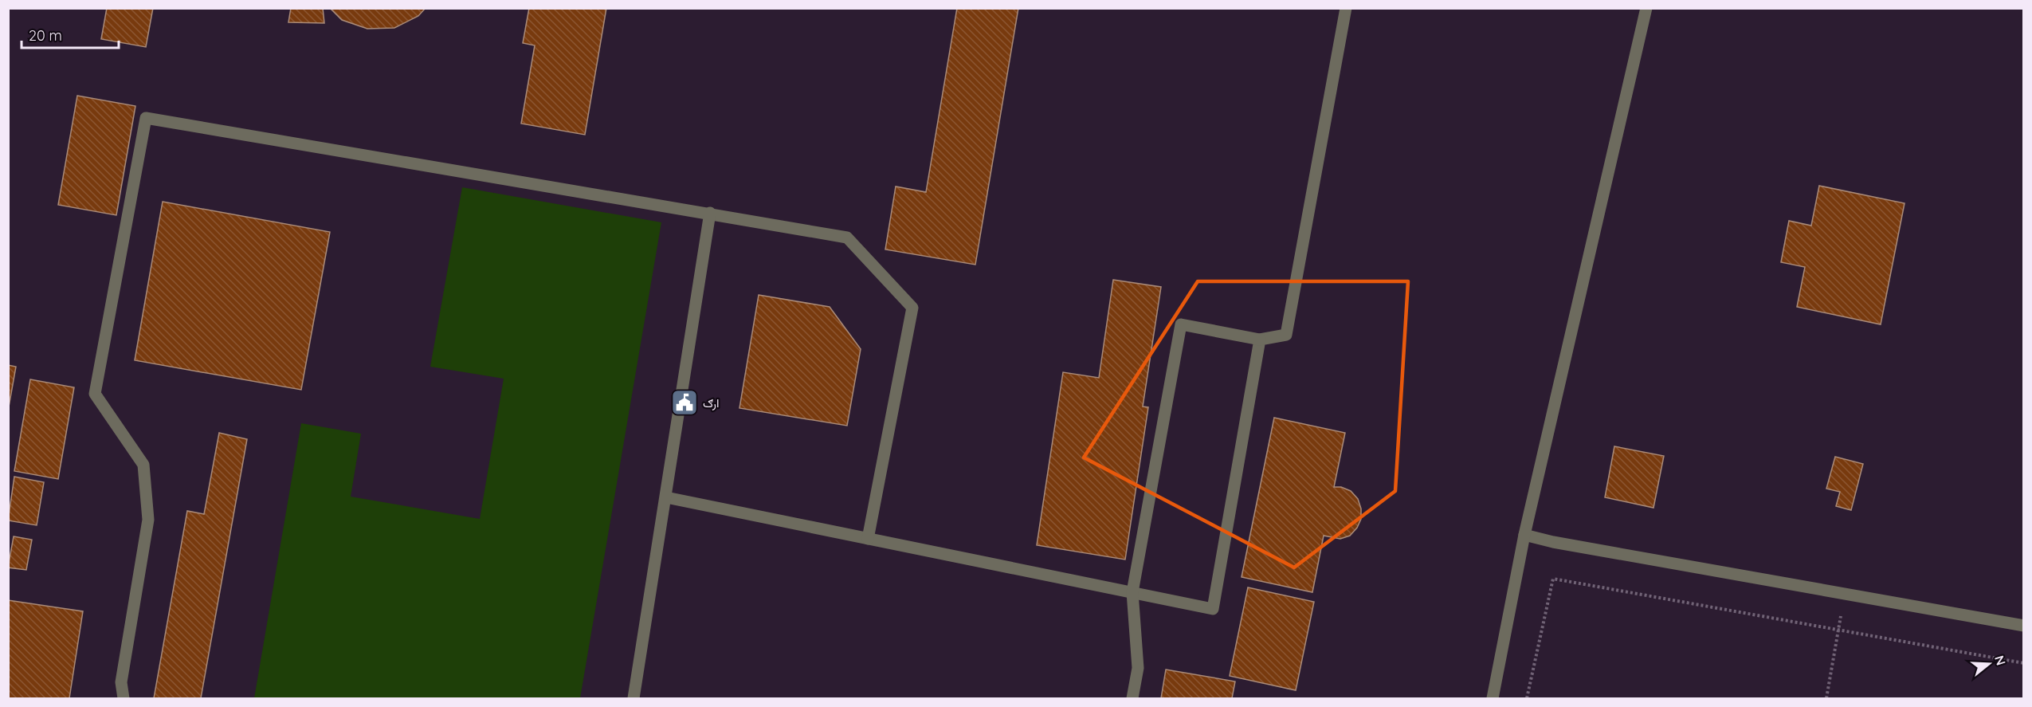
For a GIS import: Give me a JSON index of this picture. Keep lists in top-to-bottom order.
{
  "places": {
    "public building": ["ارګ"]
  },
  "scale_bar": "20 m",
  "north": "right"
}
